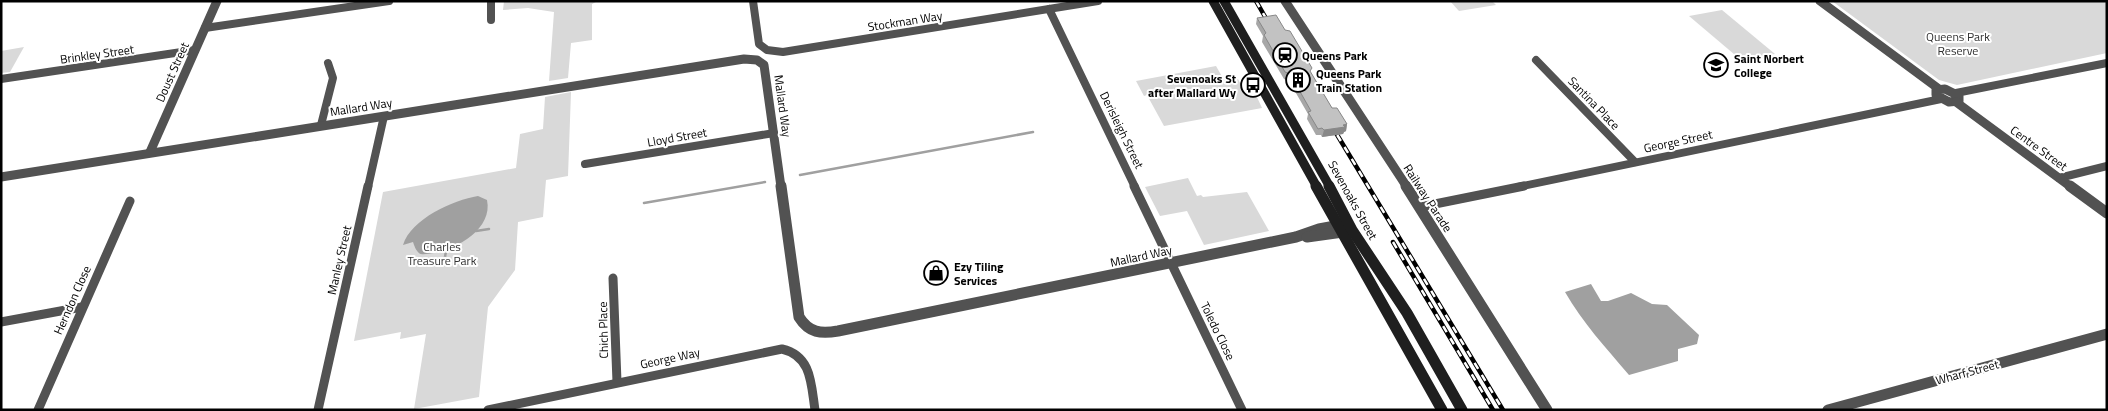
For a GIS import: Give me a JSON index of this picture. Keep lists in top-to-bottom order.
{
  "streets": {
    "main road": ["Sevenoaks Street"],
    "street": [
      "Stockman Way",
      "Brinkley Street",
      "Doust Street",
      "Santina Place",
      "Mallard Way",
      "Derisleigh Street",
      "Lloyd Street",
      "George Street",
      "Centre Street",
      "Railway Parade",
      "Manley Street",
      "Herndon Close",
      "Chich Place",
      "Toledo Close",
      "George Way",
      "Wharf Street"
    ]
  },
  "crossings": [
    ["Stockman Way", "Derisleigh Street"],
    ["Brinkley Street", "Doust Street"],
    ["Doust Street", "Mallard Way"],
    ["Santina Place", "George Street"],
    ["Mallard Way", "Derisleigh Street"],
    ["Mallard Way", "Lloyd Street"],
    ["Mallard Way", "Sevenoaks Street"],
    ["Mallard Way", "Manley Street"],
    ["Mallard Way", "Toledo Close"],
    ["Derisleigh Street", "Toledo Close"],
    ["George Street", "Railway Parade"],
    ["Chich Place", "George Way"]
  ],
  "parks": ["Queens Park Reserve", "Charles Treasure Park"],
  "places": {
    "station": ["Queens Park"],
    "school or university": ["Saint Norbert College"],
    "building": ["Queens Park Train Station"],
    "bus stop": ["Sevenoaks St after Mallard Wy"],
    "shop": ["Ezy Tiling Services"]
  }
}
